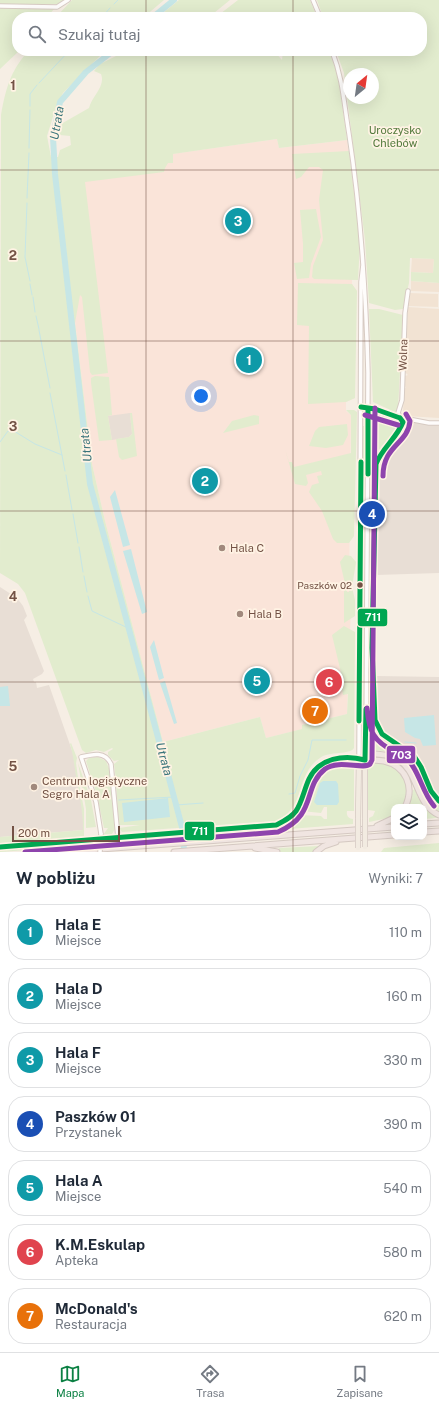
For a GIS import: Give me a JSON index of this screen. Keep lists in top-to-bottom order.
{
  "streets": {
    "street": ["Wolna"]
  },
  "water": ["Utrata"],
  "parks": ["Uroczysko Chlebów"],
  "places": [
    "Hala C",
    "Paszków 02",
    "Hala B",
    "Centrum logistyczne Segro Hala A"
  ],
  "lines": ["transit line 711", "transit line 703"],
  "scale_bar": "200 m",
  "north": "top right",
  "page": {
    "search": "Szukaj tutaj",
    "pins": [
      "3",
      "1",
      "2",
      "4",
      "5",
      "6",
      "7"
    ],
    "scale": "200 m",
    "heading": ["W pobliżu", "Wyniki: 7"],
    "list": [
      {
        "mark": "1",
        "name": "Hala E",
        "note": "Miejsce",
        "value": "110 m"
      },
      {
        "mark": "2",
        "name": "Hala D",
        "note": "Miejsce",
        "value": "160 m"
      },
      {
        "mark": "3",
        "name": "Hala F",
        "note": "Miejsce",
        "value": "330 m"
      },
      {
        "mark": "4",
        "name": "Paszków 01",
        "note": "Przystanek",
        "value": "390 m"
      },
      {
        "mark": "5",
        "name": "Hala A",
        "note": "Miejsce",
        "value": "540 m"
      },
      {
        "mark": "6",
        "name": "K.M.Eskulap",
        "note": "Apteka",
        "value": "580 m"
      },
      {
        "mark": "7",
        "name": "McDonald's",
        "note": "Restauracja",
        "value": "620 m"
      }
    ],
    "nav": ["Mapa", "Trasa", "Zapisane"]
  },
  "grid": {
    "rows": [
      "1",
      "2",
      "3",
      "4",
      "5"
    ]
  }
}
